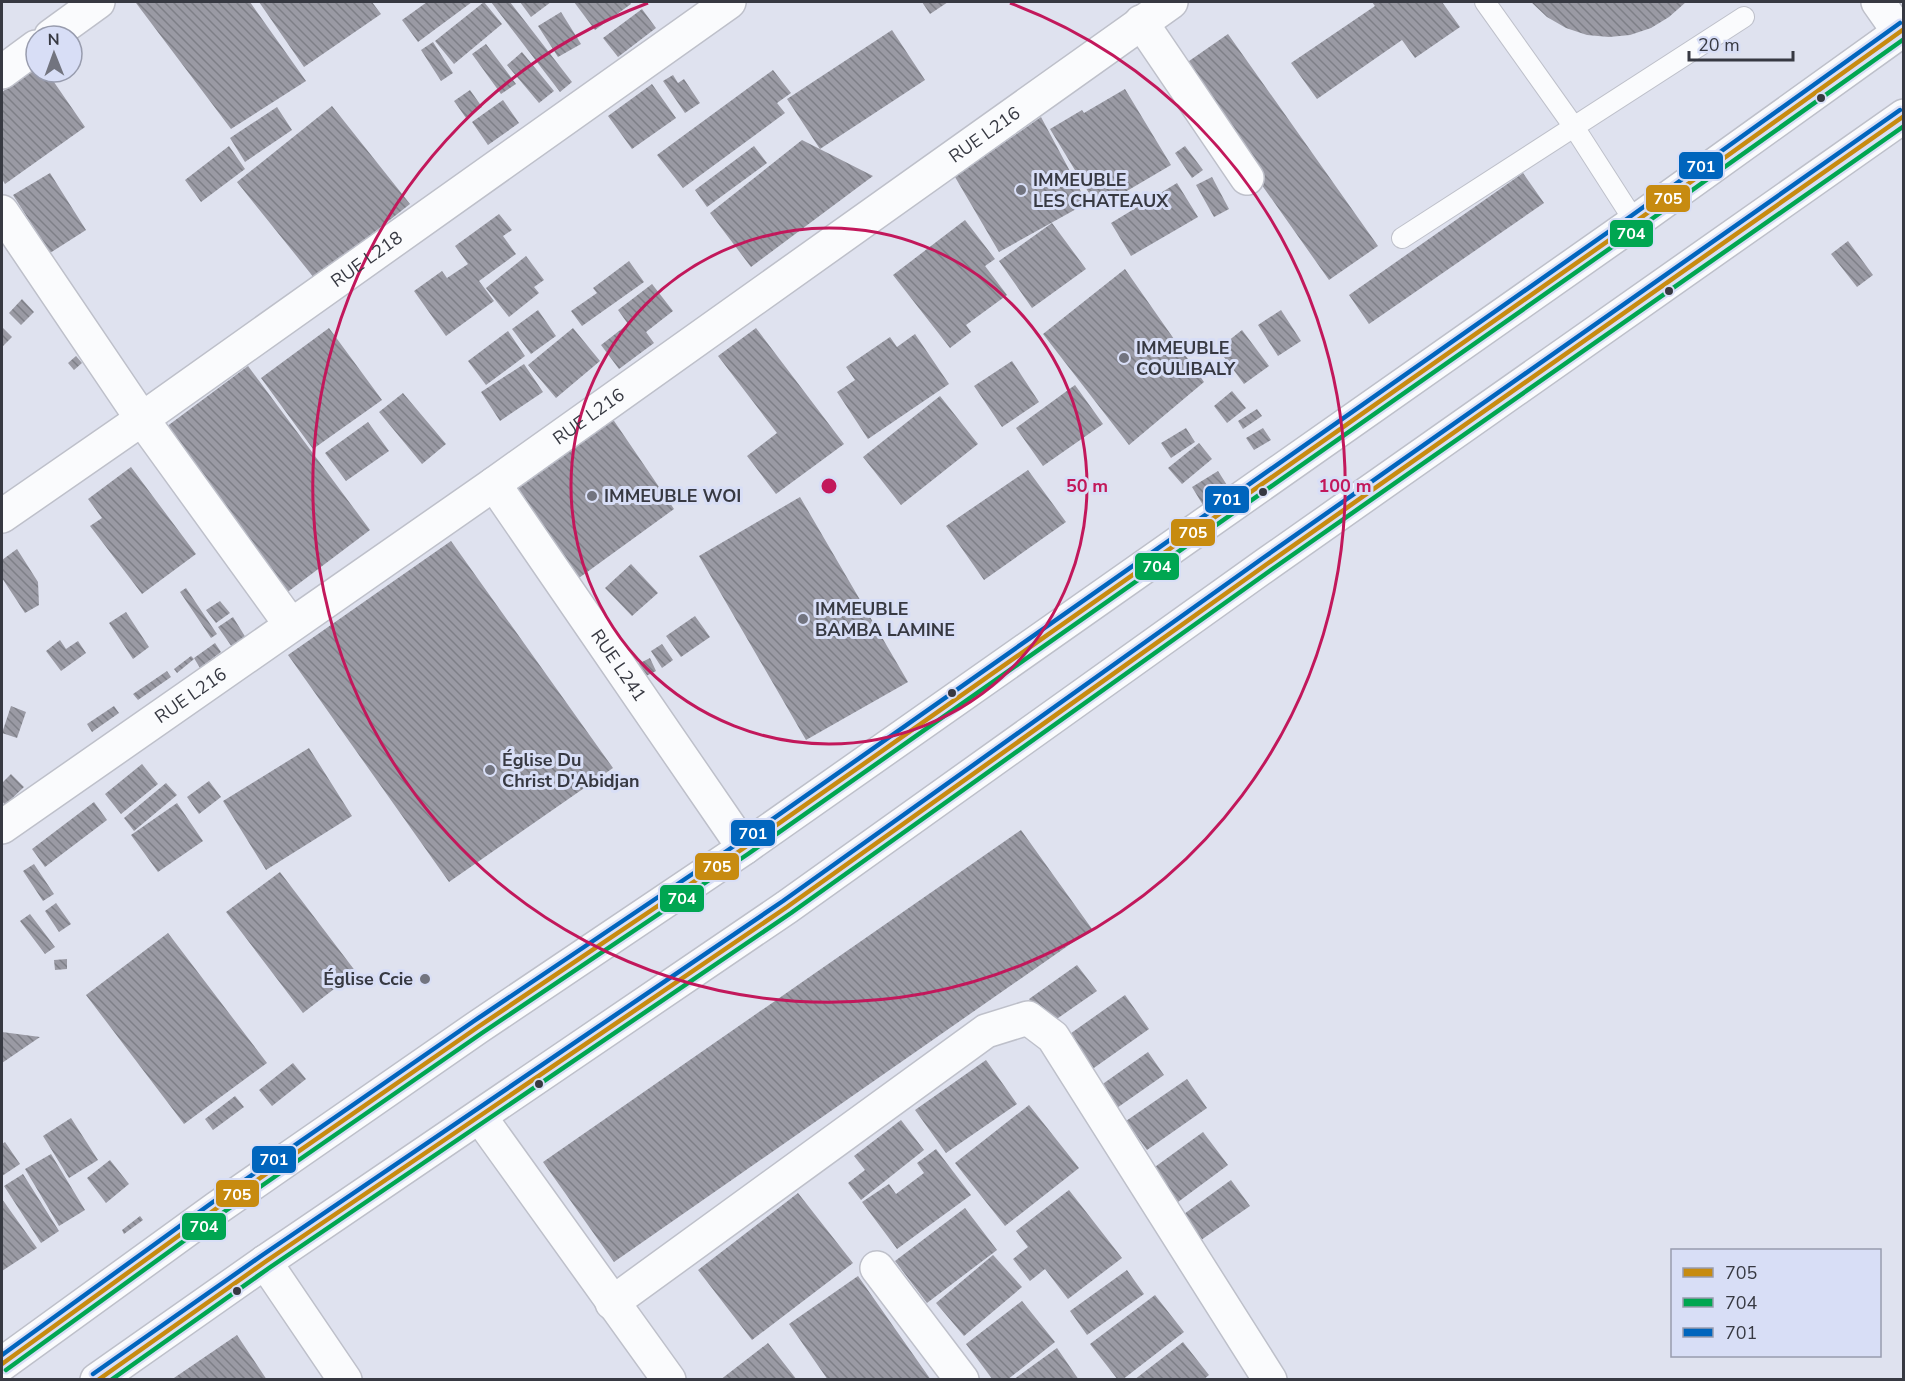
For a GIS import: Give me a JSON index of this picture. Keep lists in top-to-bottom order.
{
  "streets": {
    "street": ["RUE L216", "RUE L218", "RUE L241"]
  },
  "crossings": [
    ["RUE L216", "RUE L241"]
  ],
  "places": [
    "IMMEUBLE LES CHATEAUX",
    "IMMEUBLE COULIBALY",
    "IMMEUBLE WOI",
    "IMMEUBLE BAMBA LAMINE",
    "Église Du Christ D'Abidjan",
    "Église Ccie"
  ],
  "lines": ["transit line 701", "transit line 705", "transit line 704"],
  "legend": ["705", "704", "701"],
  "scale_bar": "20 m",
  "north": "top",
  "rings": ["50 m", "100 m"]
}
